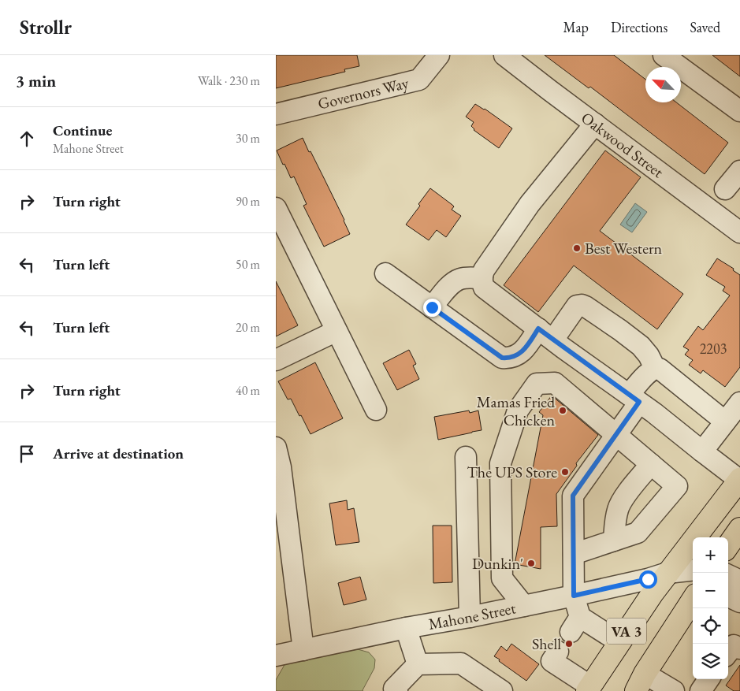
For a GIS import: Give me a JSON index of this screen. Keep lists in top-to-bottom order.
{
  "streets": {
    "highway": ["VA 3"],
    "street": ["Governors Way", "Oakwood Street", "Mahone Street"]
  },
  "crossings": [
    ["Mahone Street", "VA 3"]
  ],
  "places": [
    "Best Western",
    "Mamas Fried Chicken",
    "The UPS Store",
    "Dunkin'",
    "Shell"
  ],
  "house_numbers": ["2203"],
  "north": "top left",
  "page": {
    "header": "Strollr",
    "nav": ["Map", "Directions", "Saved"],
    "heading": ["3 min", "Walk · 230 m"],
    "list": [
      ["Continue", "Mahone Street", "30 m"],
      ["Turn right", "90 m"],
      ["Turn left", "50 m"],
      ["Turn left", "20 m"],
      ["Turn right", "40 m"],
      "Arrive at destination"
    ],
    "map_buttons": ["+", "−"]
  }
}
